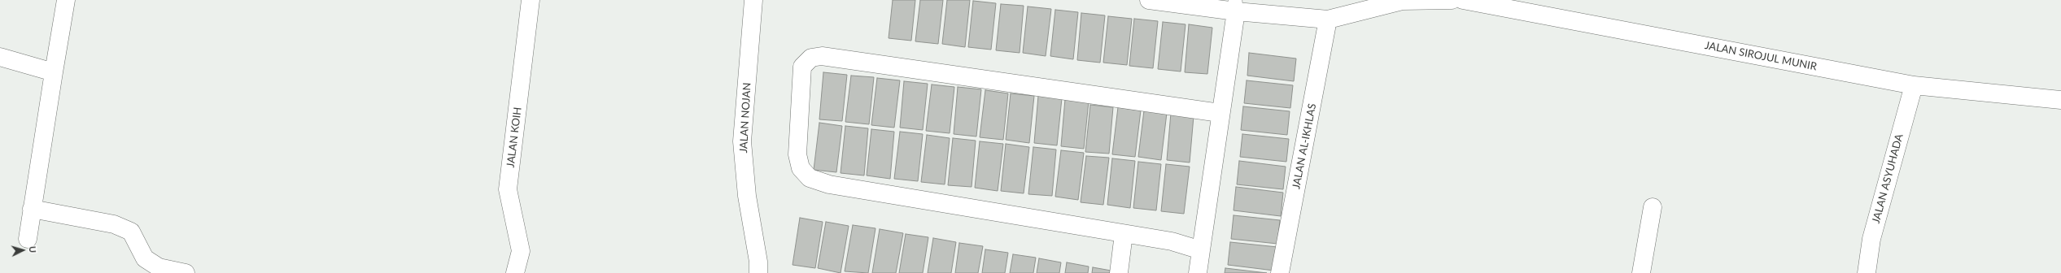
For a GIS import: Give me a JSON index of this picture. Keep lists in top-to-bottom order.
{
  "streets": {
    "street": [
      "JALAN SIROJUL MUNIR",
      "JALAN NOJAN",
      "JALAN KOIH",
      "JALAN AL-IKHLAS",
      "JALAN ASYUHADA"
    ]
  },
  "crossings": [
    ["JALAN SIROJUL MUNIR", "JALAN ASYUHADA"]
  ],
  "north": "right"
}
